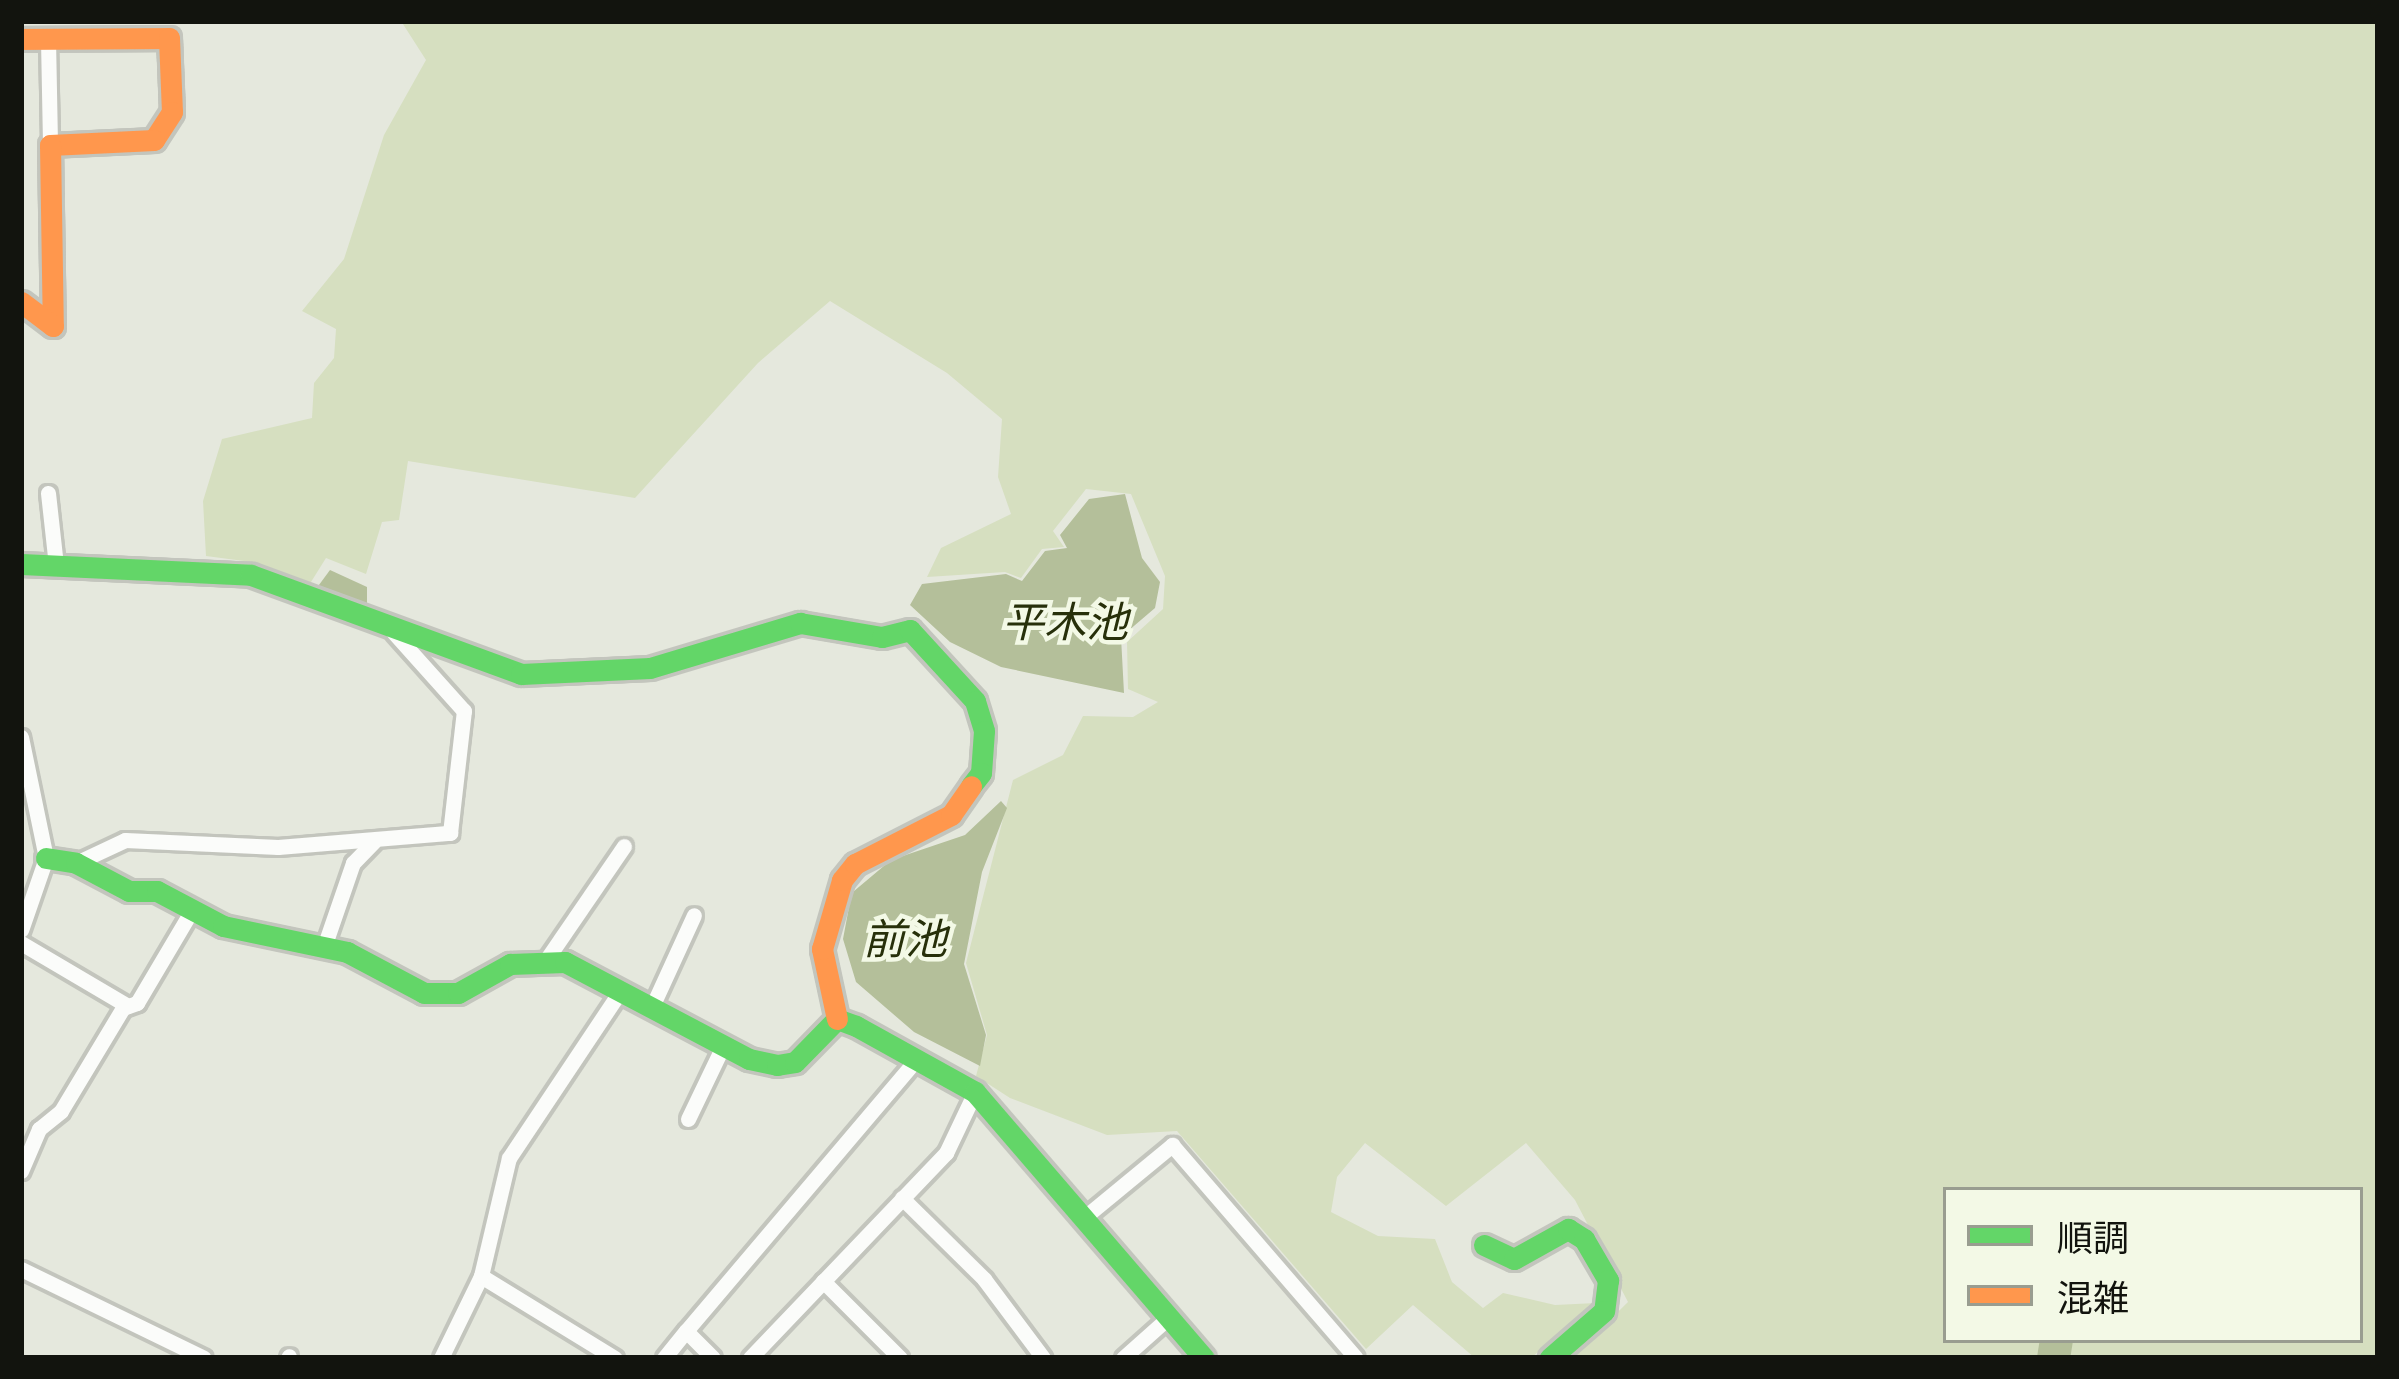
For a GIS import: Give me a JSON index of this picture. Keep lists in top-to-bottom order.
{
  "water": ["平木池", "前池"],
  "legend": ["順調", "混雑"]
}
